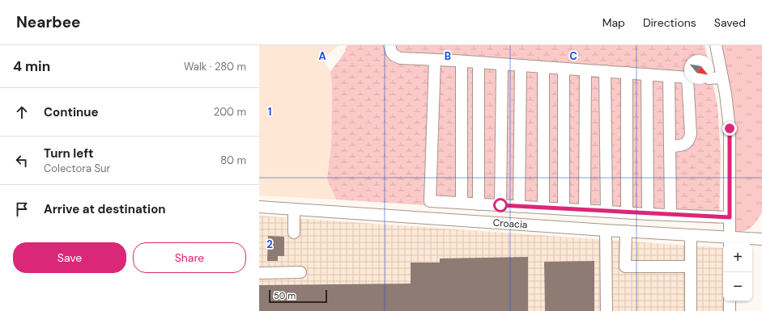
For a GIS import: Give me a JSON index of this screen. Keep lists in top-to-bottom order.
{
  "streets": {
    "street": ["Croacia"]
  },
  "scale_bar": "50 m",
  "north": "bottom right",
  "page": {
    "header": "Nearbee",
    "nav": ["Map", "Directions", "Saved"],
    "heading": ["4 min", "Walk · 280 m"],
    "list": [
      ["Continue", "200 m"],
      ["Turn left", "Colectora Sur", "80 m"],
      "Arrive at destination"
    ],
    "buttons": ["Save", "Share"],
    "map_buttons": ["+", "−"],
    "scale": "50 m"
  },
  "grid": {
    "columns": ["A", "B", "C"],
    "rows": ["1", "2"]
  }
}
